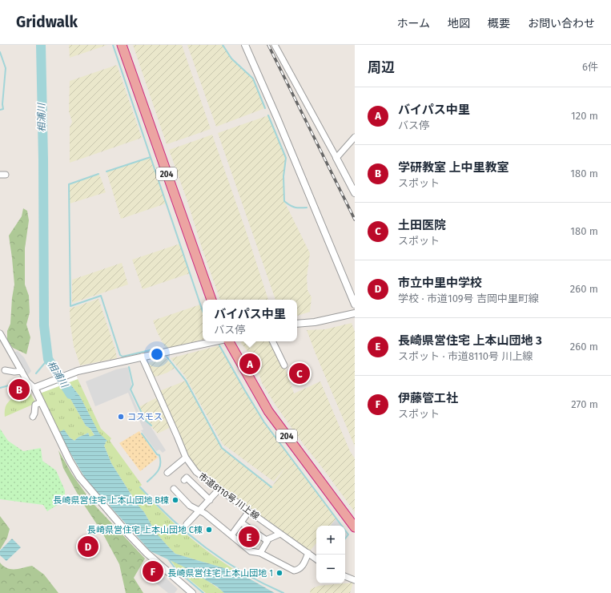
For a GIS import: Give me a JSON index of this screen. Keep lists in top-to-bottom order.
{
  "streets": {
    "highway": ["204"],
    "street": ["市道8110号 川上線"]
  },
  "water": ["相浦川"],
  "places": [
    "コスモス",
    "長崎県営住宅 上本山団地 B棟",
    "長崎県営住宅 上本山団地 C棟",
    "長崎県営住宅 上本山団地 1"
  ],
  "page": {
    "header": "Gridwalk",
    "nav": [
      "ホーム",
      "地図",
      "概要",
      "お問い合わせ"
    ],
    "heading": ["周辺", "6件"],
    "list": [
      {
        "mark": "A",
        "name": "バイパス中里",
        "note": "バス停",
        "value": "120 m"
      },
      {
        "mark": "B",
        "name": "学研教室 上中里教室",
        "note": "スポット",
        "value": "180 m"
      },
      {
        "mark": "C",
        "name": "土田医院",
        "note": "スポット",
        "value": "180 m"
      },
      {
        "mark": "D",
        "name": "市立中里中学校",
        "note": "学校 · 市道109号 吉岡中里町線",
        "value": "260 m"
      },
      {
        "mark": "E",
        "name": "長崎県営住宅 上本山団地 3",
        "note": "スポット · 市道8110号 川上線",
        "value": "260 m"
      },
      {
        "mark": "F",
        "name": "伊藤管工社",
        "note": "スポット",
        "value": "270 m"
      }
    ],
    "popup": ["バイパス中里", "バス停"],
    "pins": [
      "A",
      "C",
      "B",
      "E",
      "D",
      "F"
    ],
    "map_buttons": ["+", "−"]
  }
}
